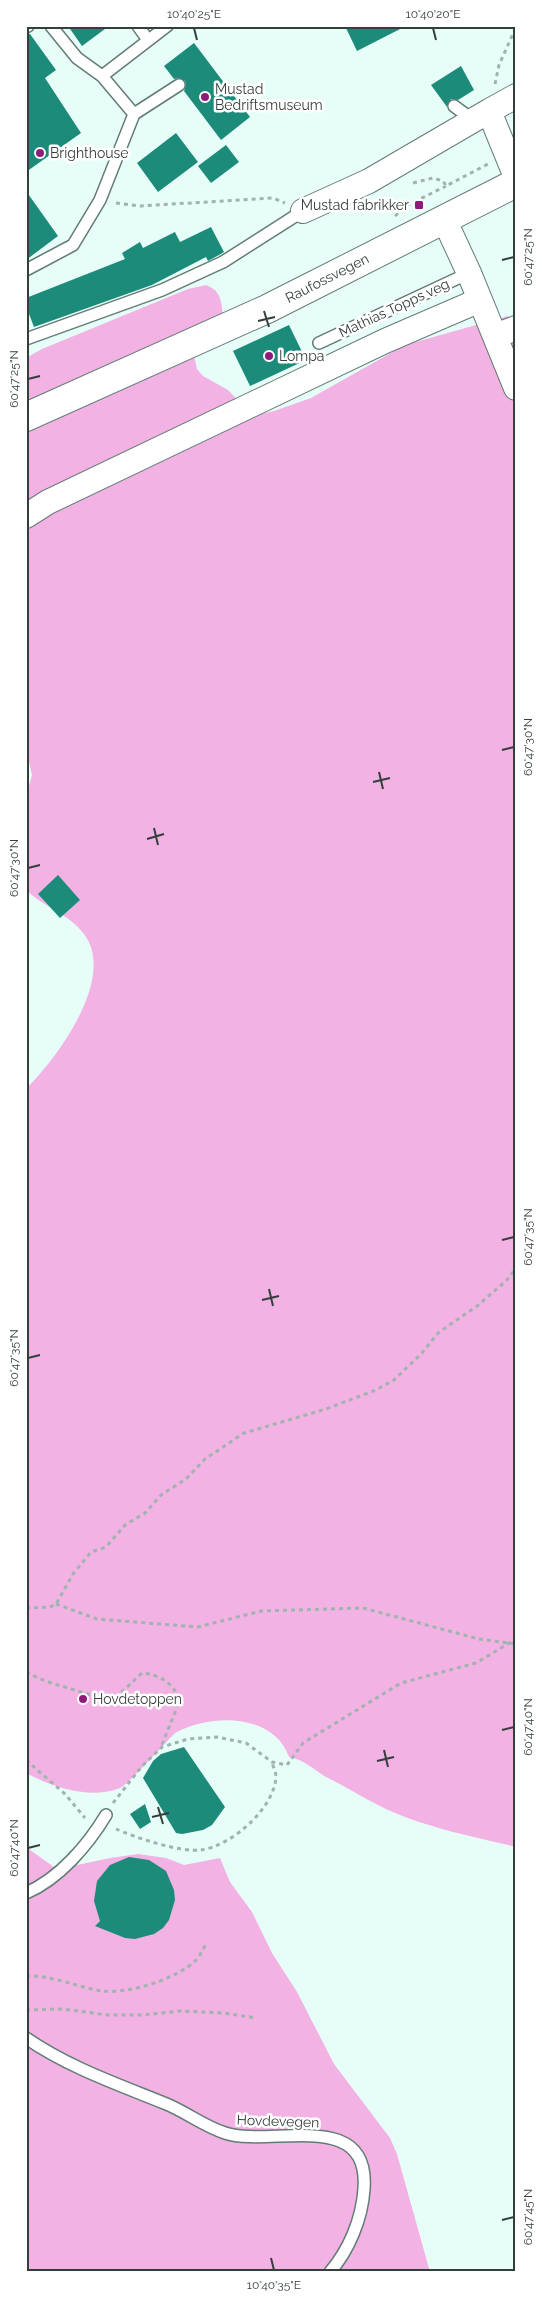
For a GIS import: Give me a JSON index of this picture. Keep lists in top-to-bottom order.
{
  "streets": {
    "main road": ["Raufossvegen"],
    "lane": ["Mathias Topps veg", "Hovdevegen"]
  },
  "places": {
    "other": [
      "Mustad Bedriftsmuseum",
      "Brighthouse",
      "Lompa",
      "Hovdetoppen"
    ],
    "transit": ["Mustad fabrikker"]
  },
  "coordinates": [
    "10°40'25\"E",
    "10°40'20\"E",
    "60°47'25\"N",
    "60°47'30\"N",
    "60°47'35\"N",
    "60°47'40\"N",
    "60°47'45\"N",
    "10°40'35\"E"
  ]
}
